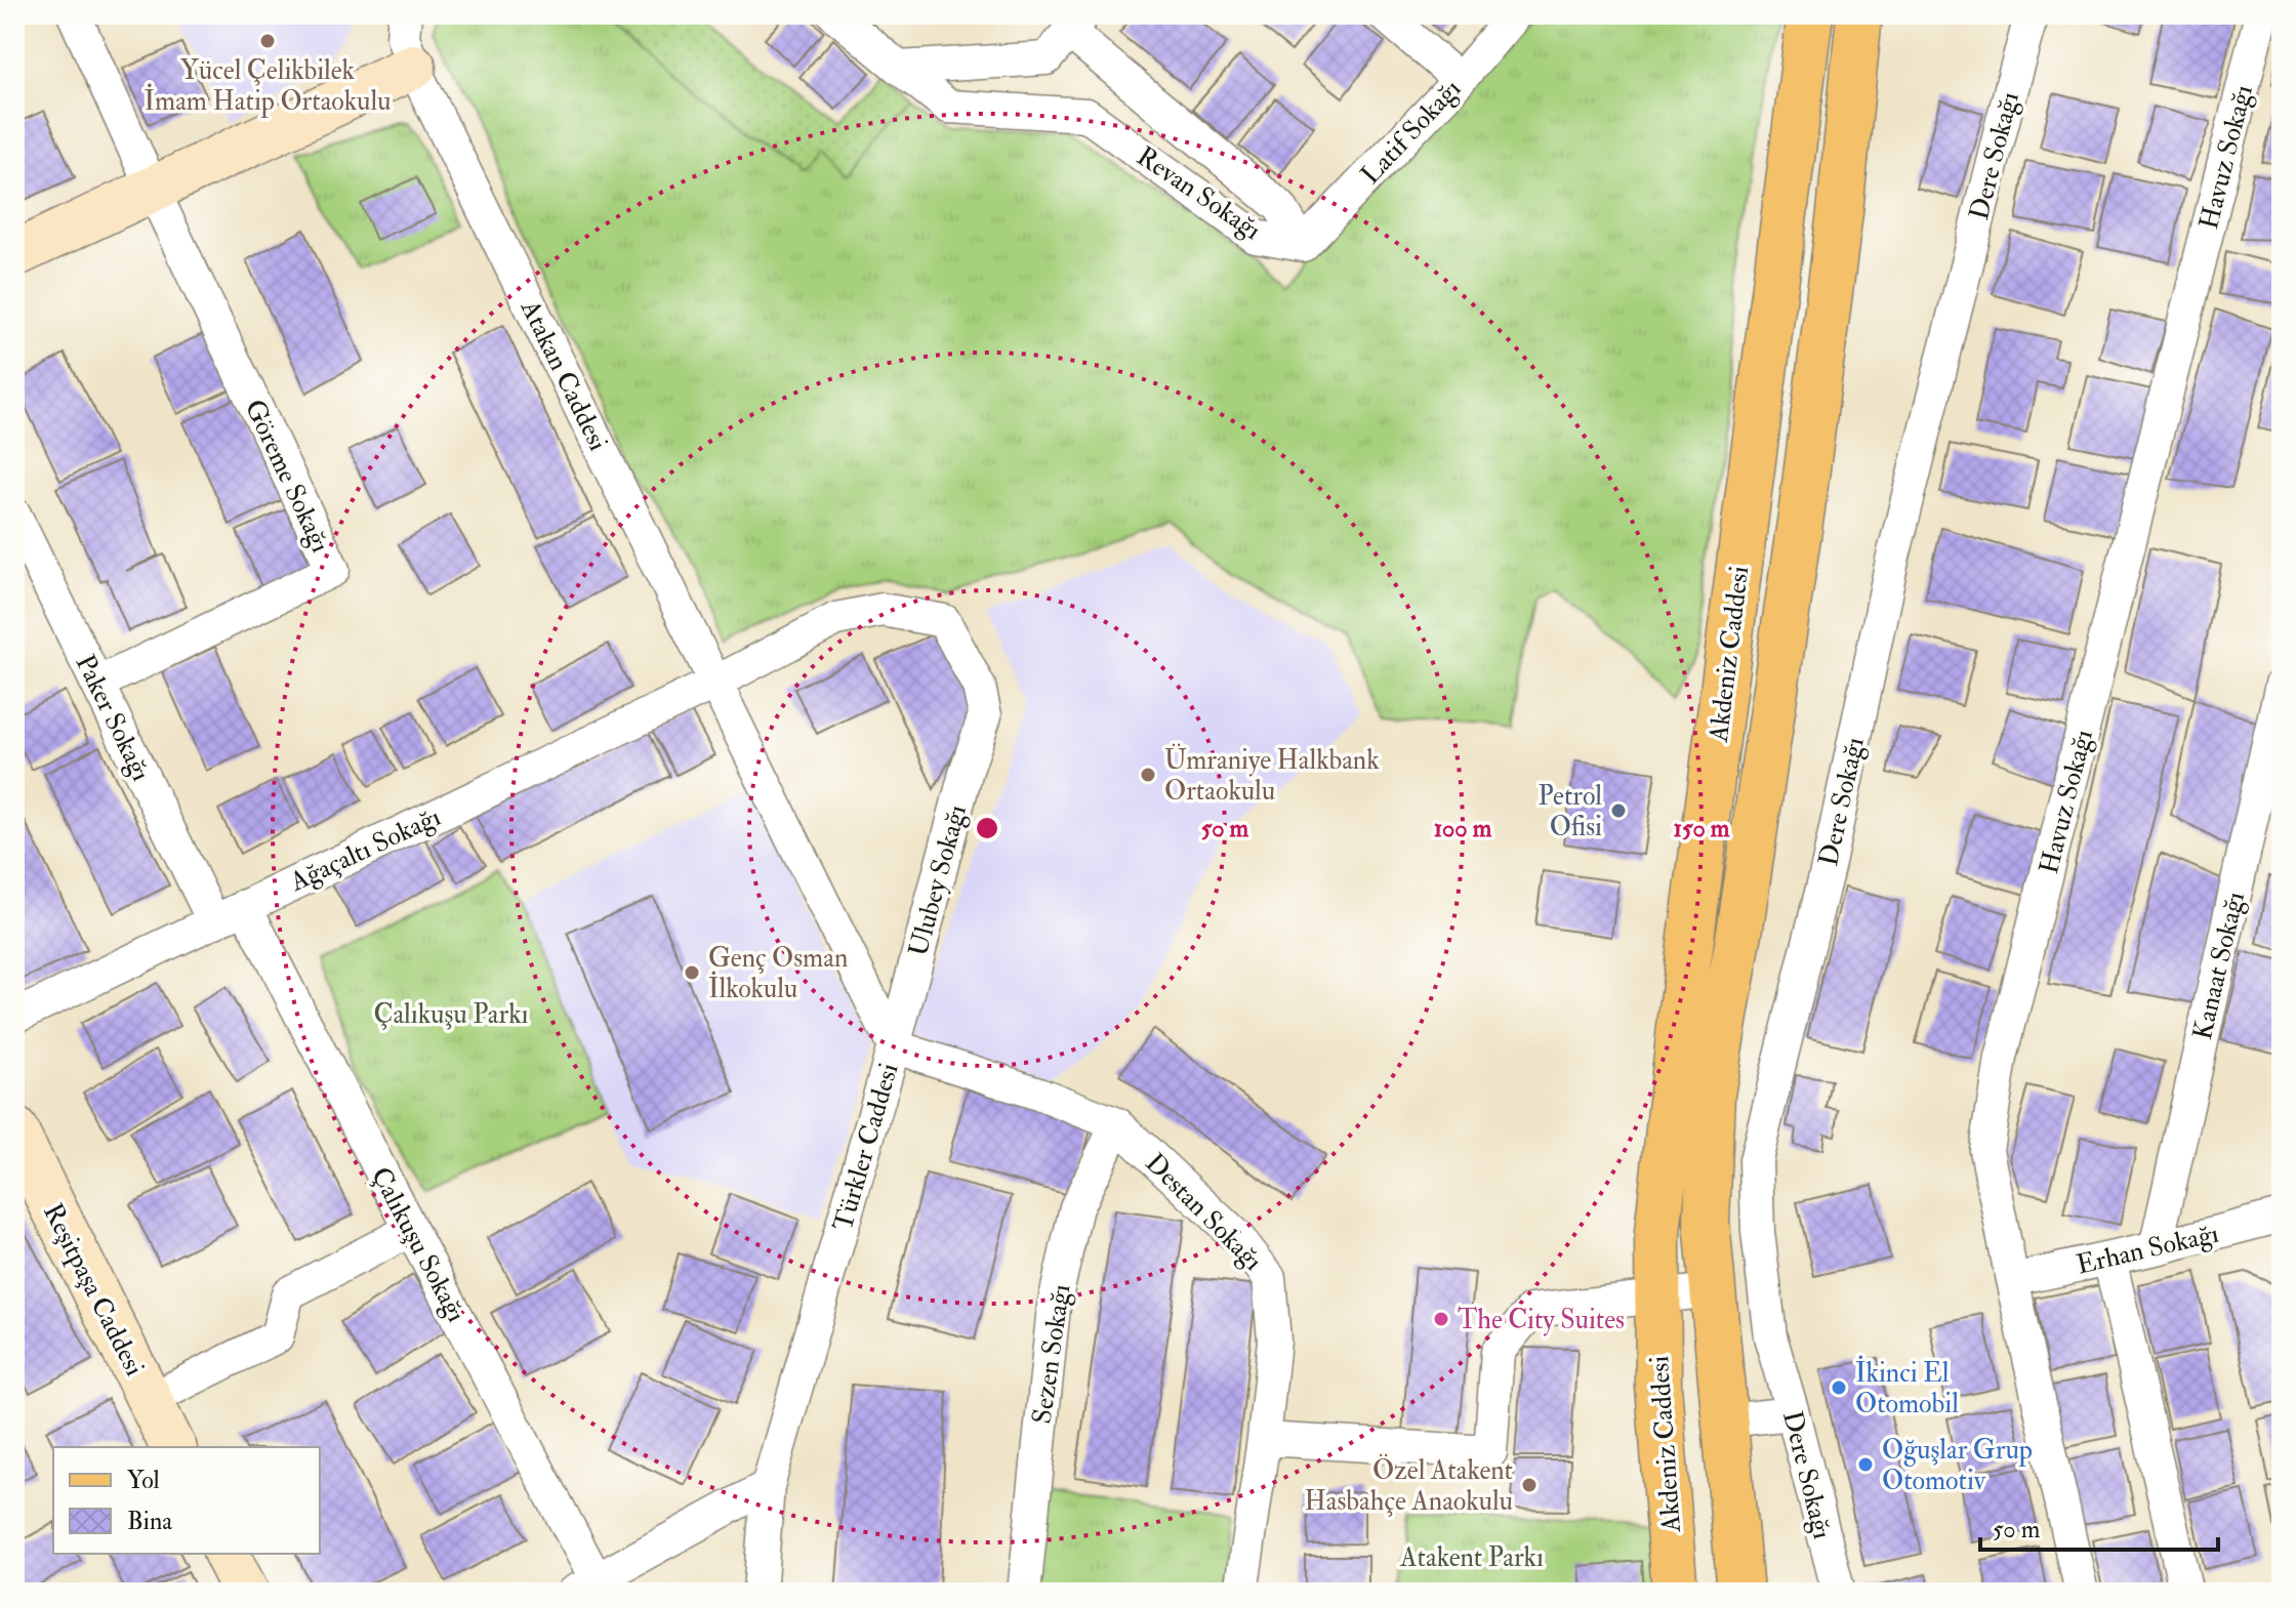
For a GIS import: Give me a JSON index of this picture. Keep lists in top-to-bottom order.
{
  "streets": {
    "main road": ["Akdeniz Caddesi"],
    "street": [
      "Latif Sokağı",
      "Dere Sokağı",
      "Havuz Sokağı",
      "Revan Sokağı",
      "Atakan Caddesi",
      "Göreme Sokağı",
      "Paker Sokağı",
      "Ağaçaltı Sokağı",
      "Ulubey Sokağı",
      "Kanaat Sokağı",
      "Türkler Caddesi",
      "Destan Sokağı",
      "Çalıkuşu Sokağı",
      "Erhan Sokağı",
      "Reşitpaşa Caddesi",
      "Sezen Sokağı"
    ]
  },
  "crossings": [
    ["Latif Sokağı", "Revan Sokağı"],
    ["Havuz Sokağı", "Erhan Sokağı"],
    ["Atakan Caddesi", "Ağaçaltı Sokağı"],
    ["Atakan Caddesi", "Türkler Caddesi"],
    ["Göreme Sokağı", "Paker Sokağı"],
    ["Paker Sokağı", "Ağaçaltı Sokağı"],
    ["Ağaçaltı Sokağı", "Ulubey Sokağı"],
    ["Ağaçaltı Sokağı", "Türkler Caddesi"],
    ["Ağaçaltı Sokağı", "Çalıkuşu Sokağı"],
    ["Ulubey Sokağı", "Türkler Caddesi"],
    ["Ulubey Sokağı", "Destan Sokağı"],
    ["Kanaat Sokağı", "Erhan Sokağı"],
    ["Türkler Caddesi", "Destan Sokağı"],
    ["Destan Sokağı", "Sezen Sokağı"]
  ],
  "parks": ["Çalıkuşu Parkı", "Atakent Parkı"],
  "places": [
    "Yücel Çelikbilek İmam Hatip Ortaokulu",
    "Ümraniye Halkbank Ortaokulu",
    "Petrol Ofisi",
    "Genç Osman İlkokulu",
    "The City Suites",
    "İkinci El Otomobil",
    "Oğuşlar Grup Otomotiv",
    "Özel Atakent Hasbahçe Anaokulu"
  ],
  "legend": ["Yol", "Bina"],
  "scale_bar": "50 m",
  "rings": ["50 m", "100 m", "150 m"]
}
